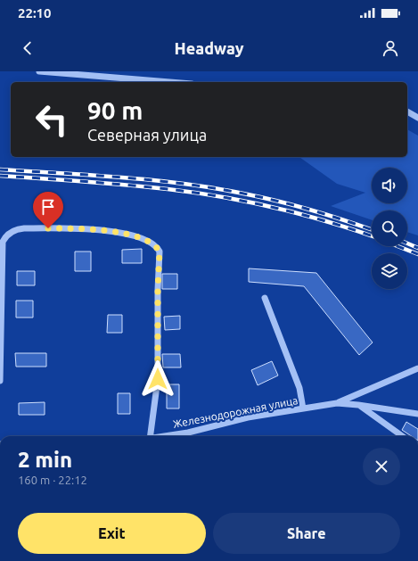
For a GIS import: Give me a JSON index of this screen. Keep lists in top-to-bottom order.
{
  "streets": {
    "street": ["Железнодорожная улица"]
  },
  "page": {
    "status": "22:10",
    "header": "Headway",
    "turn": ["90 m", "Северная улица"],
    "heading": ["2 min", "160 m · 22:12"],
    "buttons": ["Exit", "Share"]
  }
}
